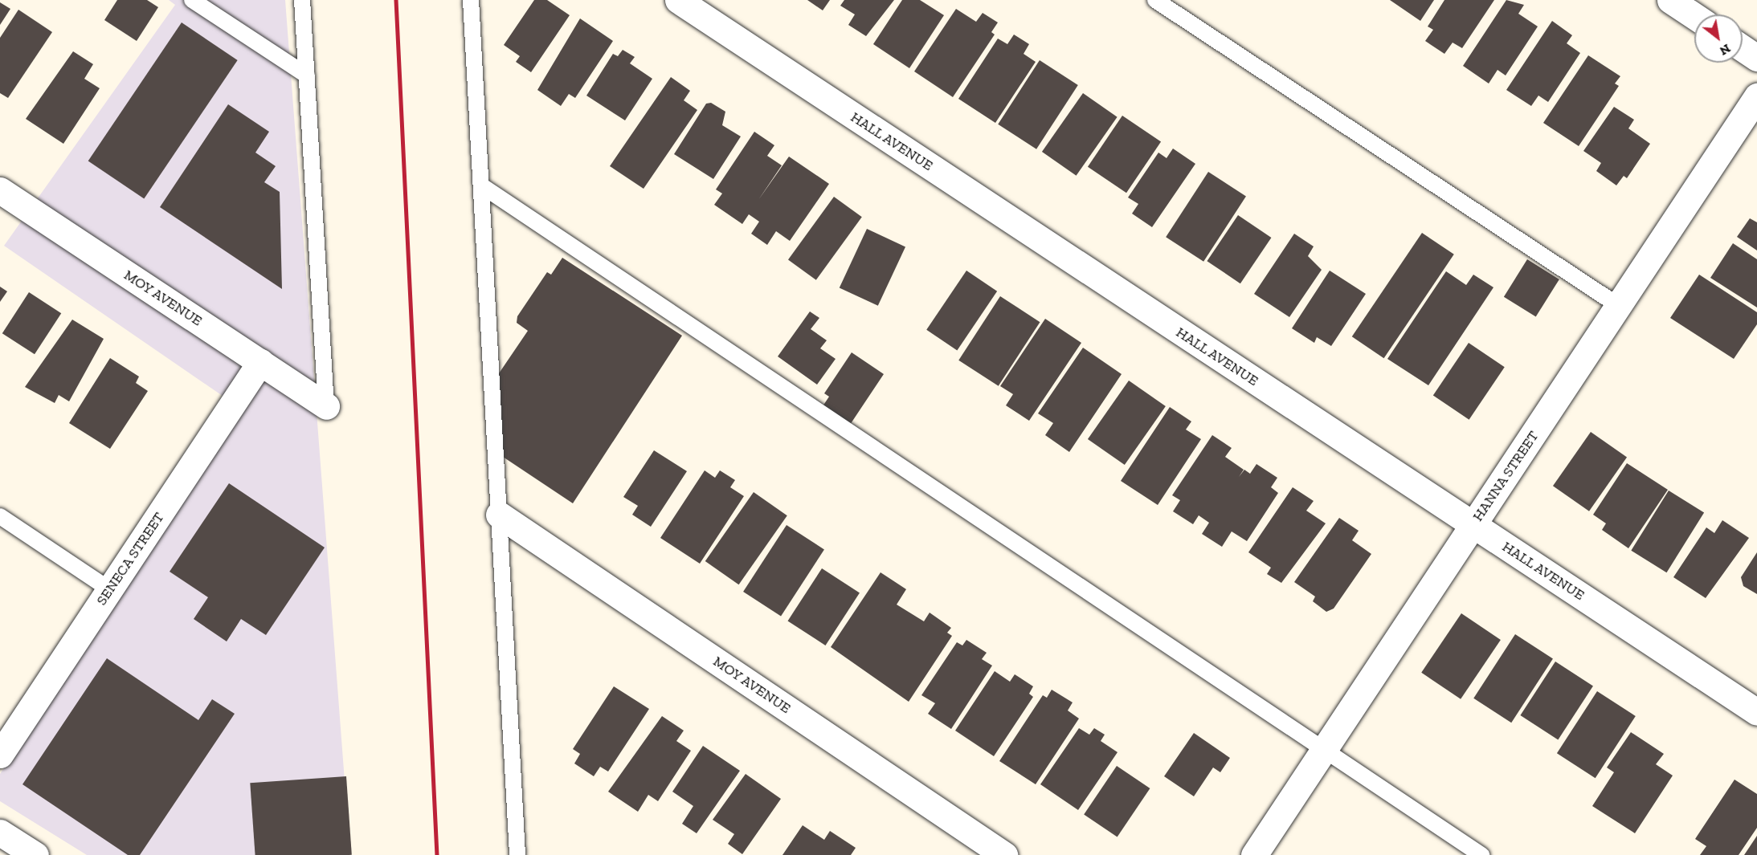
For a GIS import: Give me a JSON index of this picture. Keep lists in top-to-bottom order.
{
  "streets": {
    "street": [
      "HALL AVENUE",
      "MOY AVENUE",
      "HANNA STREET",
      "SENECA STREET"
    ]
  },
  "crossings": [
    ["HALL AVENUE", "HANNA STREET"],
    ["MOY AVENUE", "SENECA STREET"]
  ],
  "north": "bottom right"
}
